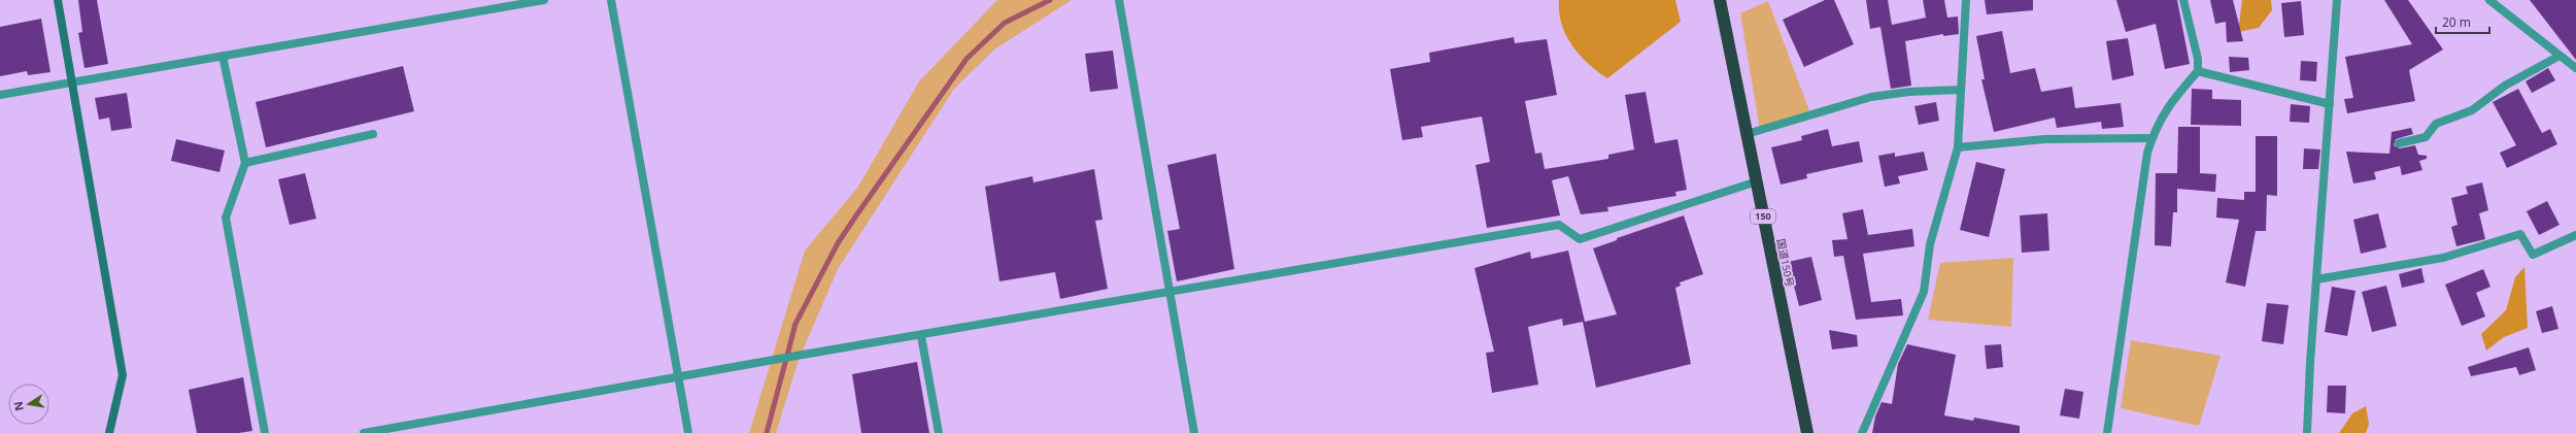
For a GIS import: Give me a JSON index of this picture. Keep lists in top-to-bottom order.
{
  "streets": {
    "highway": ["150", "国道150号"]
  },
  "scale_bar": "20 m",
  "north": "left"
}
